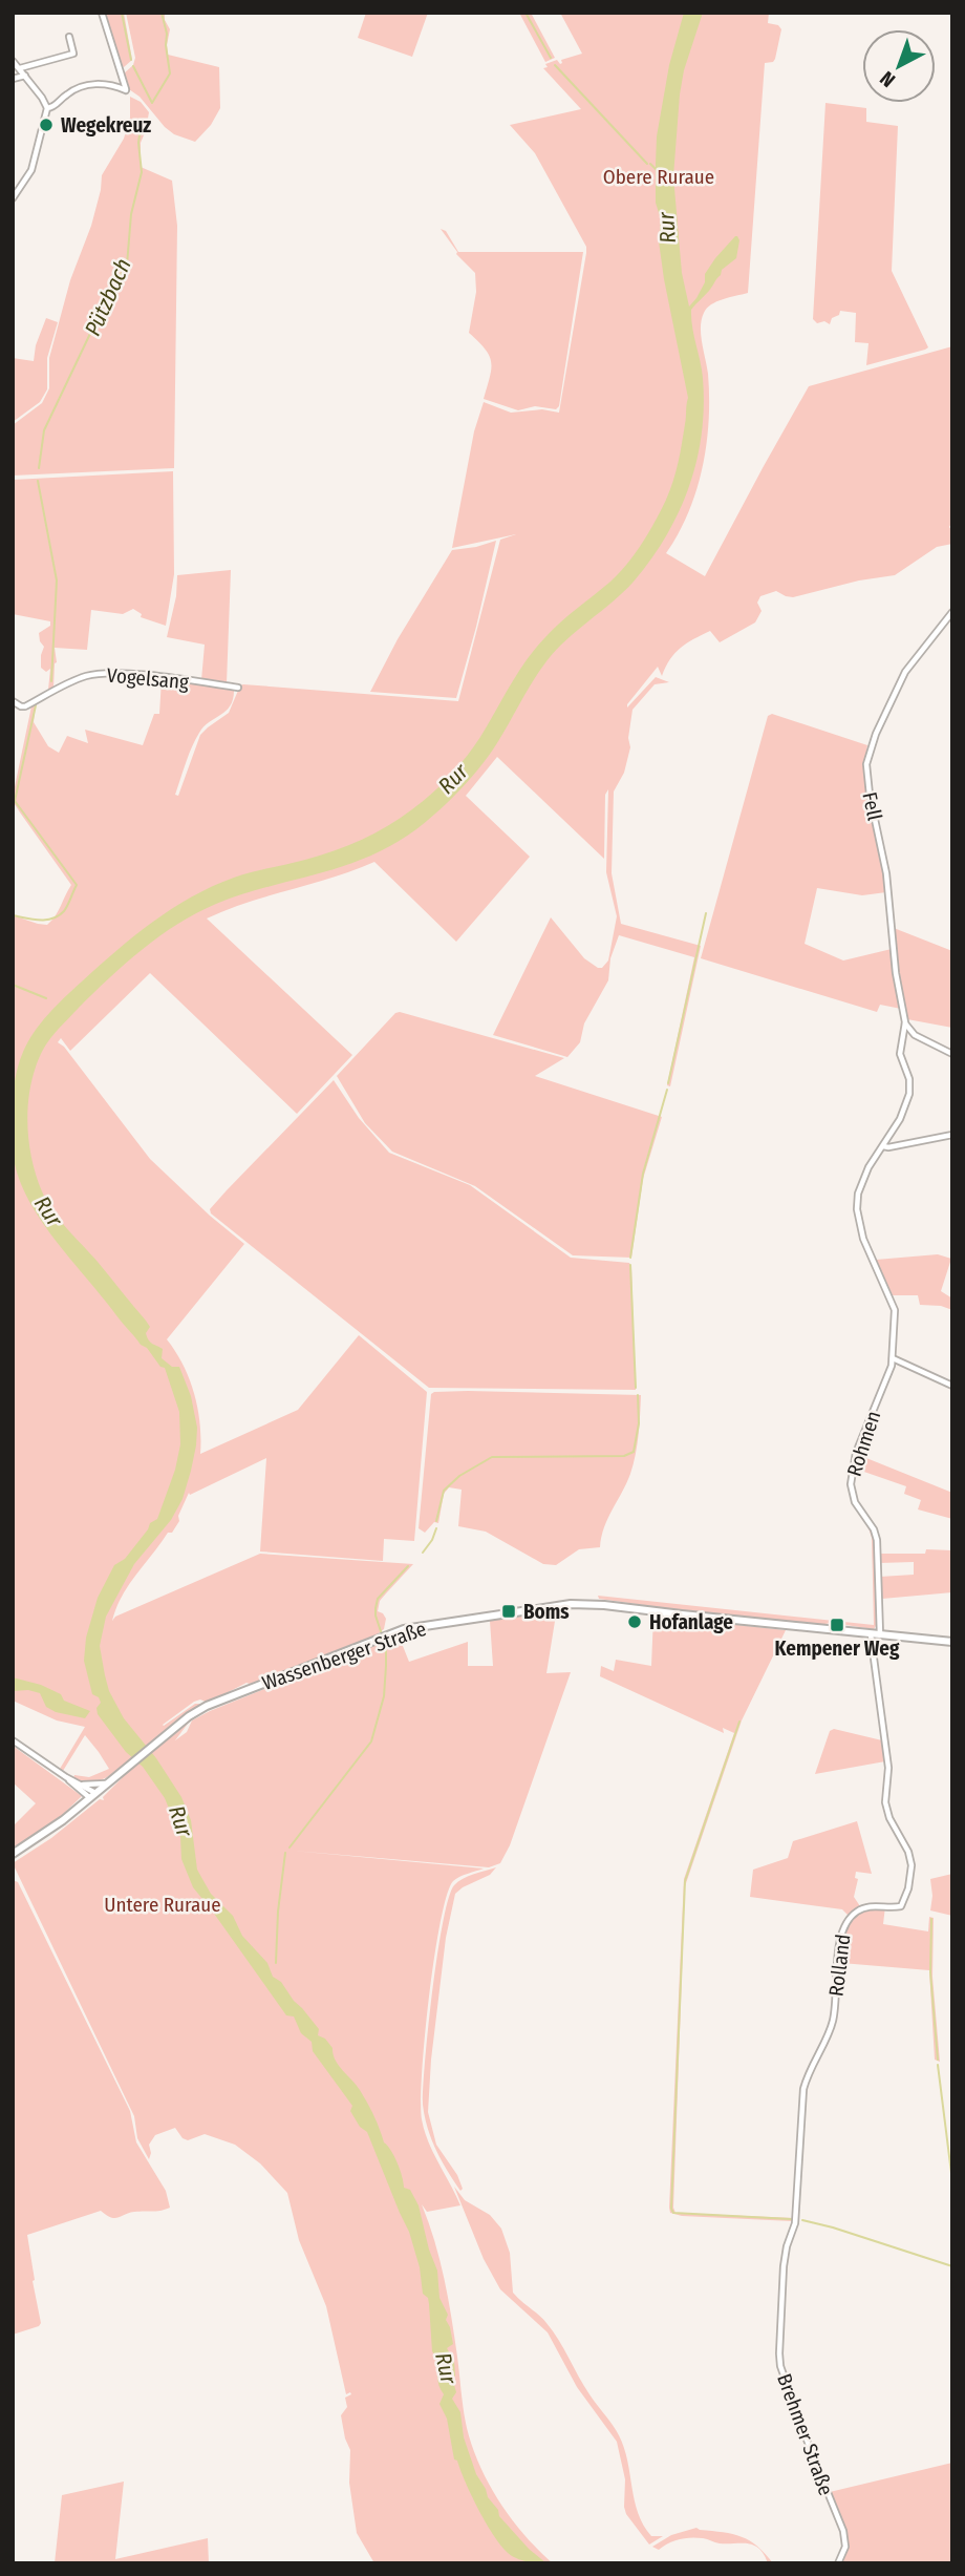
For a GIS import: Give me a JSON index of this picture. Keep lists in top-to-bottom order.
{
  "streets": {
    "main road": ["Wassenberger Straße"],
    "street": [
      "Vogelsang",
      "Fell",
      "Rohmen",
      "Rolland",
      "Brehmer Straße"
    ]
  },
  "crossings": [
    ["Fell", "Rohmen"],
    ["Rohmen", "Wassenberger Straße"],
    ["Wassenberger Straße", "Rolland"],
    ["Rolland", "Brehmer Straße"]
  ],
  "water": ["Rur", "Pützbach"],
  "parks": ["Obere Ruraue", "Untere Ruraue"],
  "places": {
    "other": ["Wegekreuz", "Hofanlage"],
    "transit": ["Boms", "Kempener Weg"]
  },
  "north": "bottom left"
}
